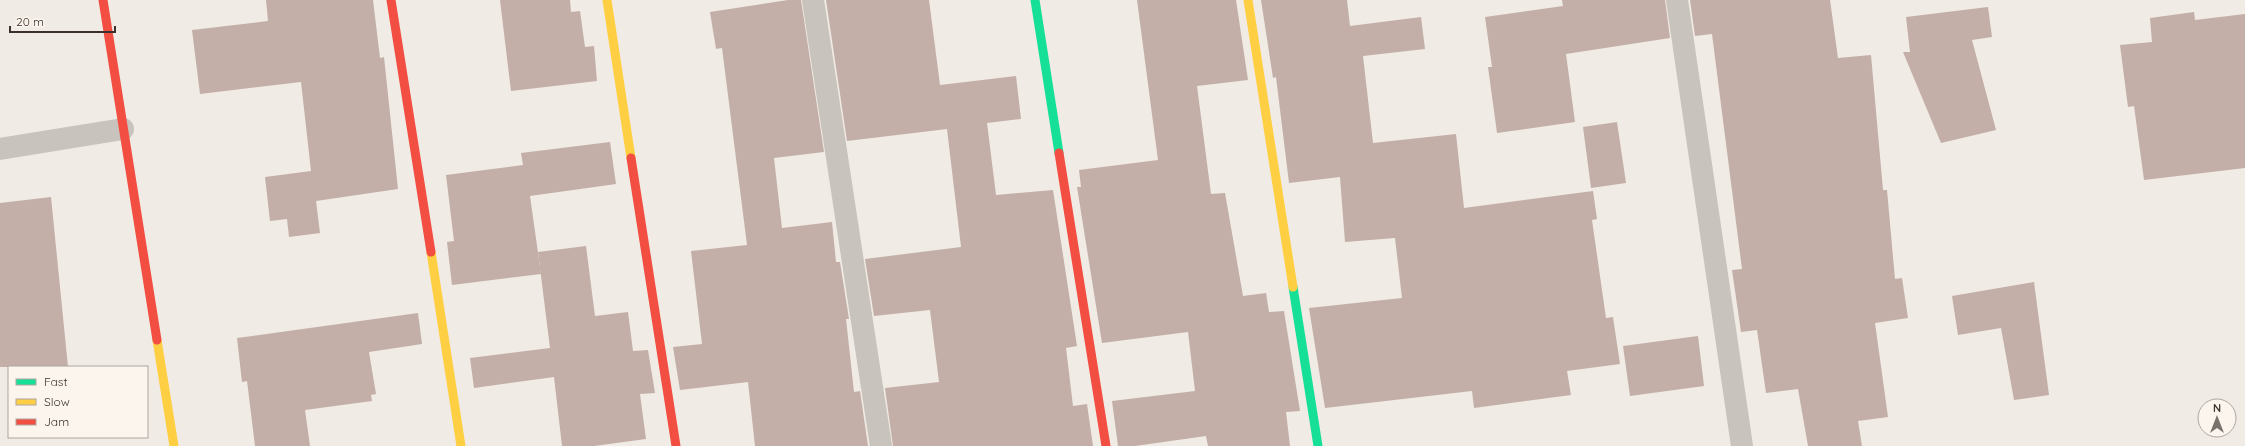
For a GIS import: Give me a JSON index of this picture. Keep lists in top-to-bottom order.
{
  "legend": ["Fast", "Slow", "Jam"],
  "scale_bar": "20 m",
  "north": "top"
}
